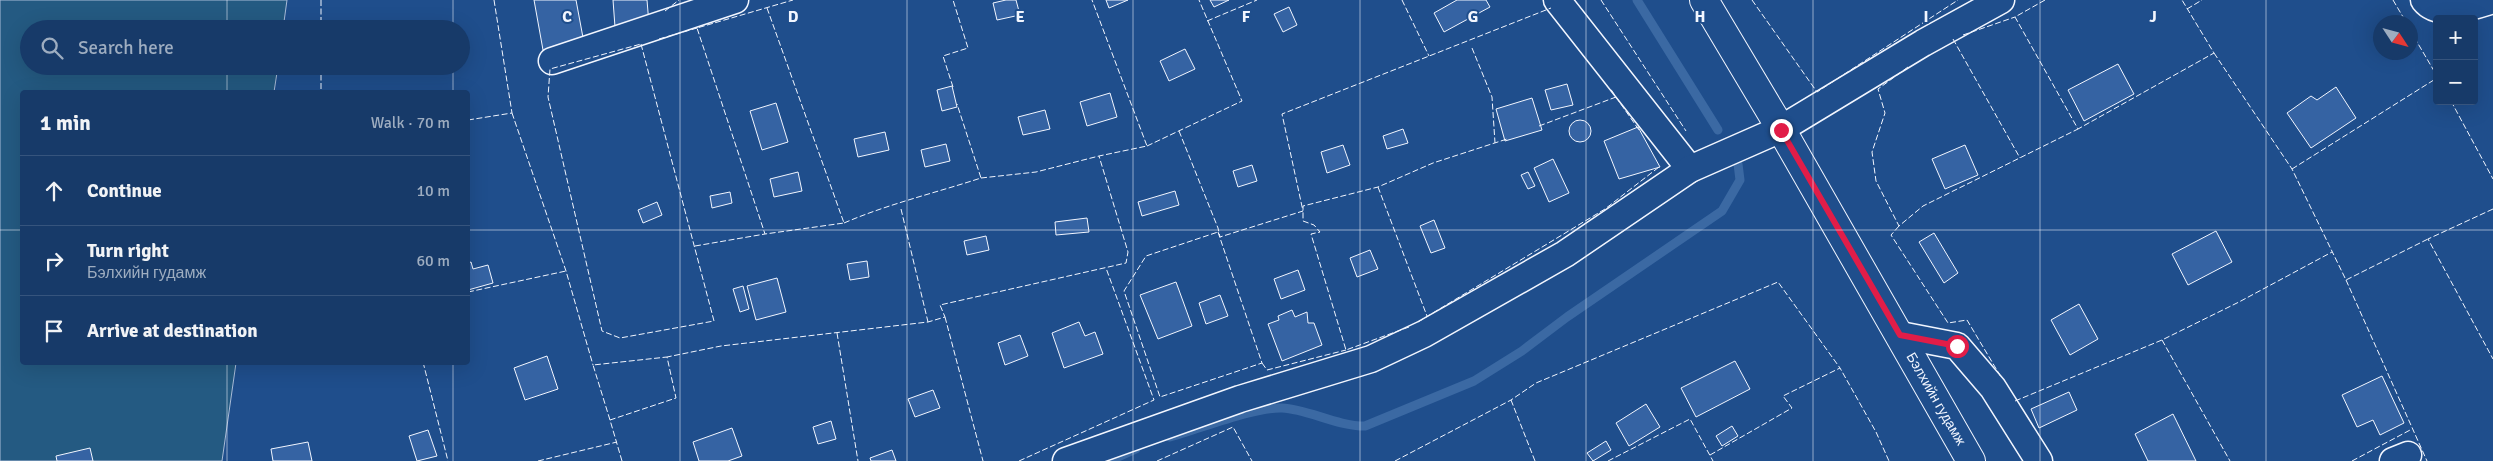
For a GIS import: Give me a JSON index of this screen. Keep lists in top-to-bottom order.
{
  "streets": {
    "main road": ["Бэлхийн гудамж"]
  },
  "north": "bottom right",
  "page": {
    "map_buttons": ["+", "−"],
    "search": "Search here",
    "heading": ["1 min", "Walk · 70 m"],
    "list": [
      ["Continue", "10 m"],
      ["Turn right", "Бэлхийн гудамж", "60 m"],
      "Arrive at destination"
    ]
  },
  "grid": {
    "columns": [
      "C",
      "D",
      "E",
      "F",
      "G",
      "H",
      "I",
      "J"
    ]
  }
}
